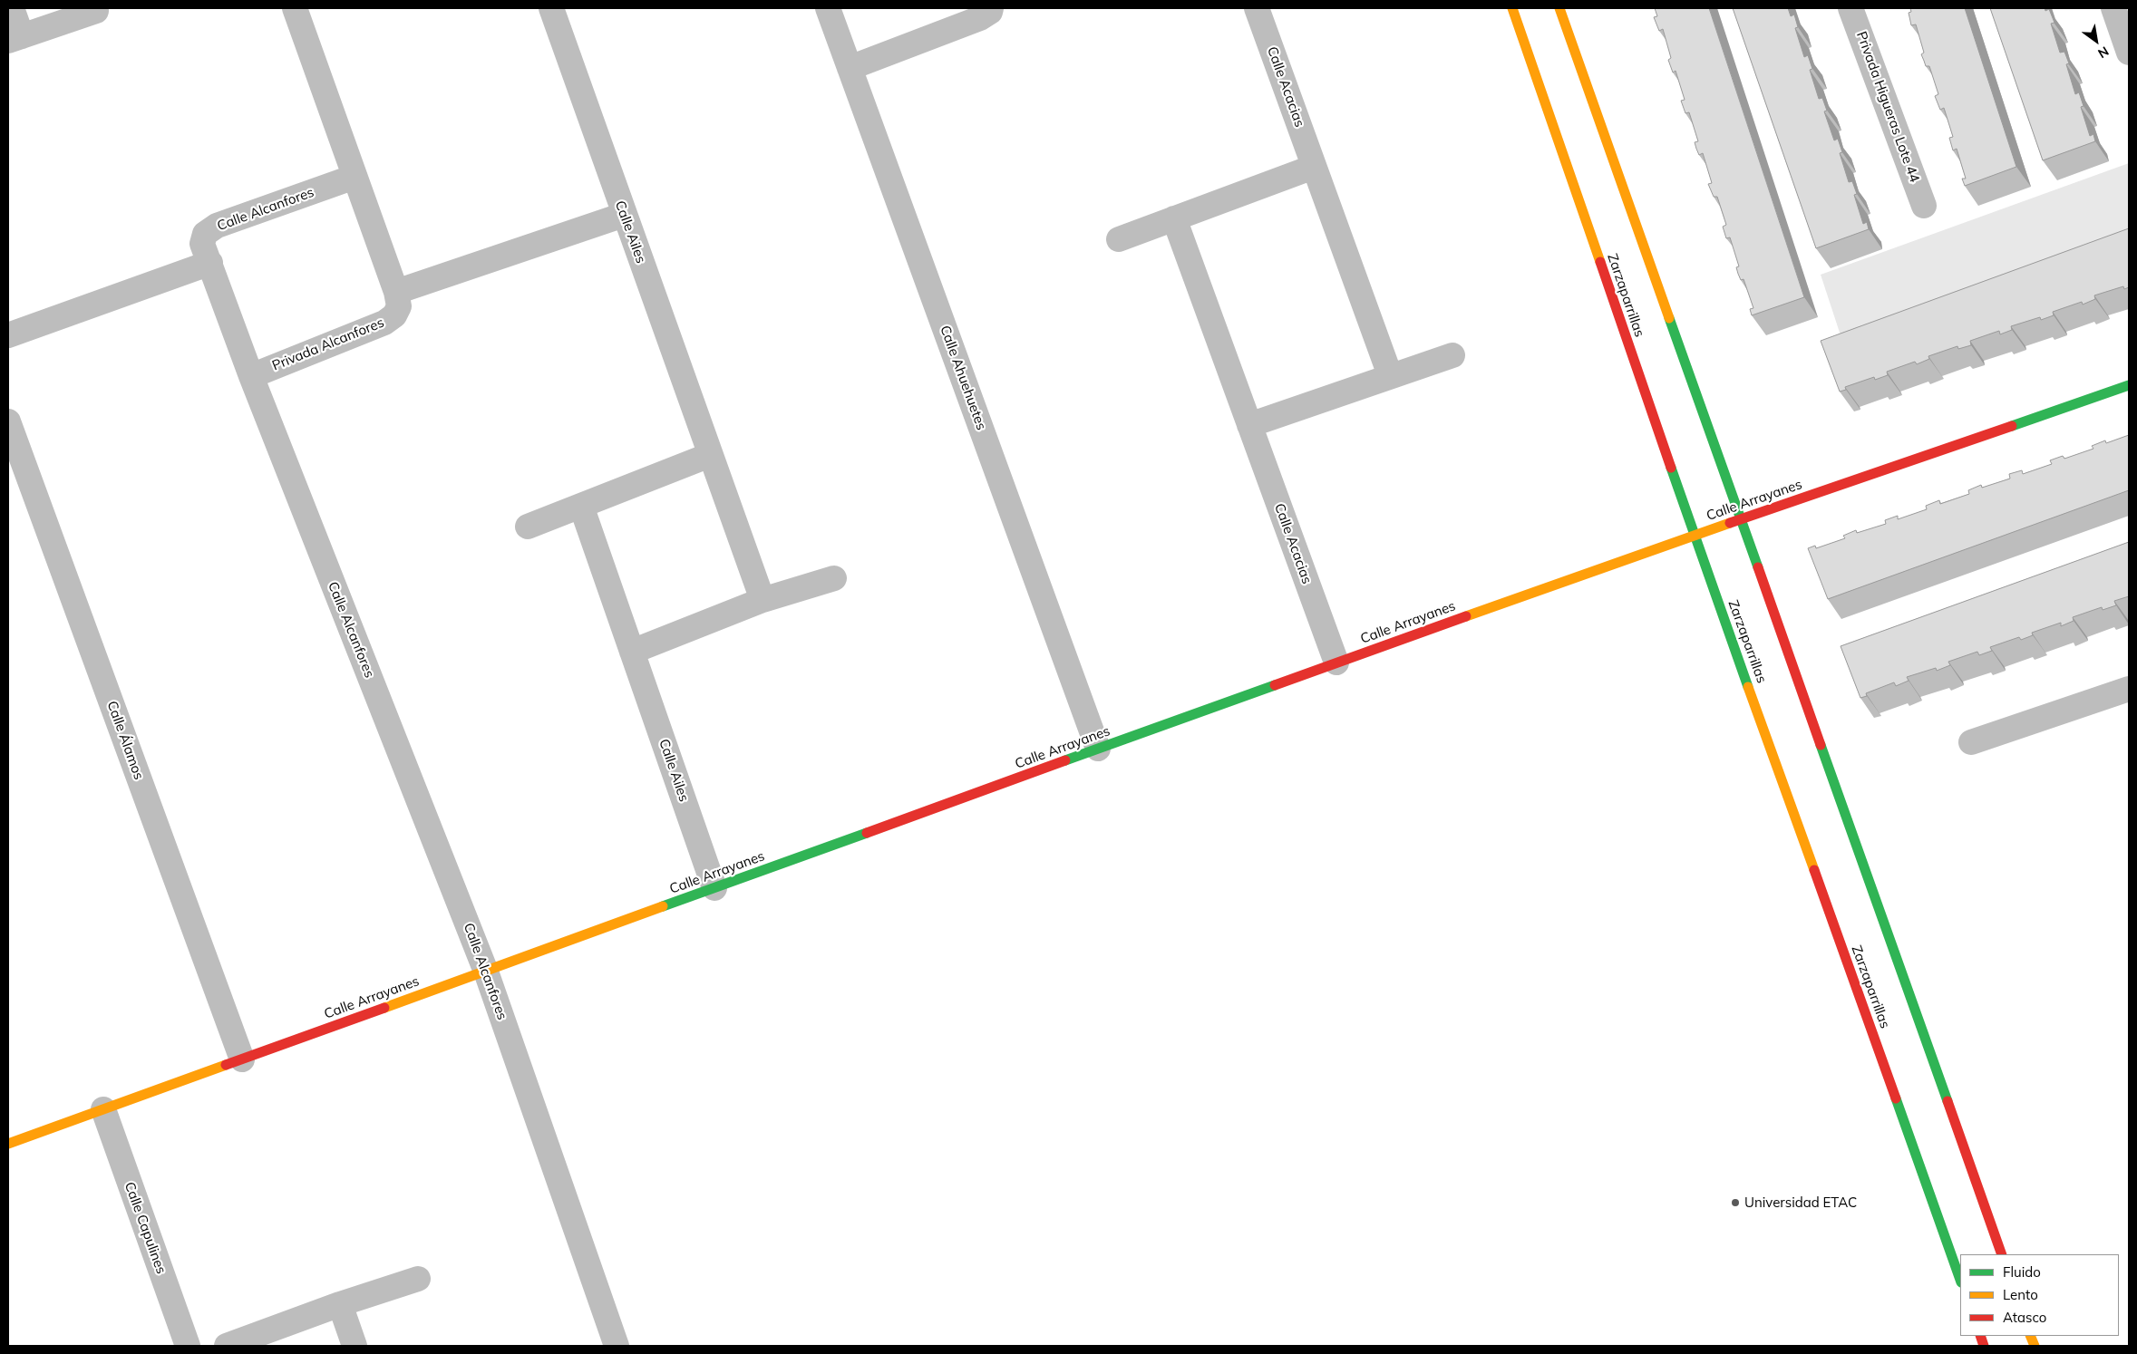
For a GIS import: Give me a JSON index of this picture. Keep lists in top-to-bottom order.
{
  "streets": {
    "street": [
      "Calle Acacias",
      "Privada Higueras Lote 44",
      "Calle Alcanfores",
      "Calle Ailes",
      "Zarzaparrillas",
      "Privada Alcanfores",
      "Calle Ahuehuetes",
      "Calle Arrayanes",
      "Calle Álamos",
      "Calle Capulines"
    ]
  },
  "crossings": [
    ["Calle Acacias", "Calle Arrayanes"],
    ["Calle Alcanfores", "Privada Alcanfores"],
    ["Calle Alcanfores", "Calle Arrayanes"],
    ["Calle Ailes", "Calle Arrayanes"],
    ["Zarzaparrillas", "Calle Arrayanes"],
    ["Calle Ahuehuetes", "Calle Arrayanes"],
    ["Calle Arrayanes", "Calle Álamos"],
    ["Calle Arrayanes", "Calle Capulines"]
  ],
  "places": ["Universidad ETAC"],
  "legend": ["Fluido", "Lento", "Atasco"],
  "north": "bottom right"
}
